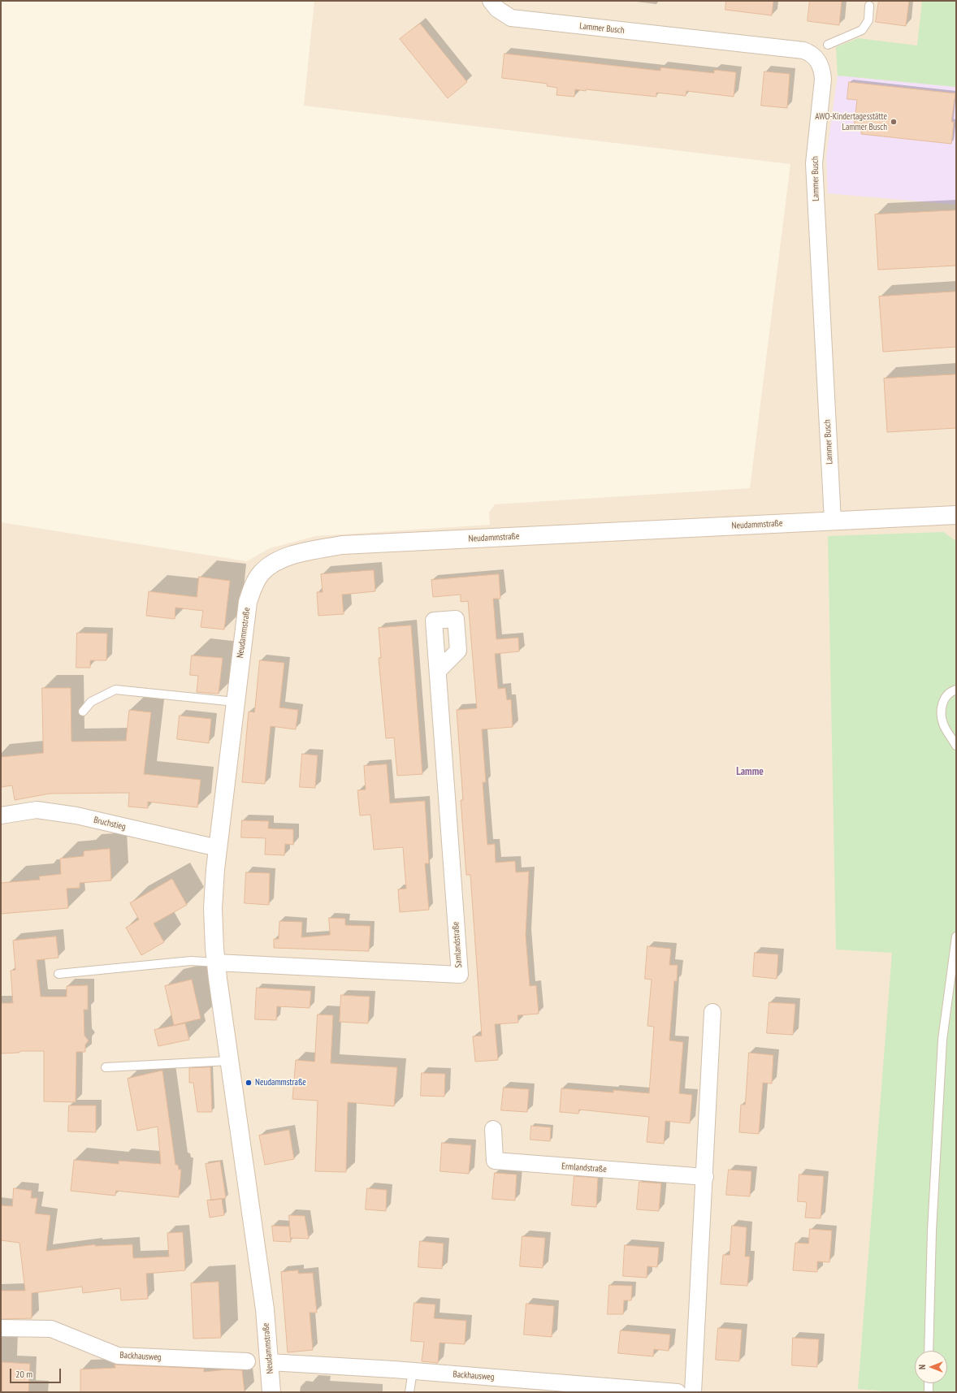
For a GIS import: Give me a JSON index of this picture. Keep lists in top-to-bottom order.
{
  "streets": {
    "main road": ["Neudammstraße"],
    "street": [
      "Lammer Busch",
      "Bruchstieg",
      "Samlandstraße",
      "Ermlandstraße",
      "Backhausweg"
    ]
  },
  "crossings": [
    ["Lammer Busch", "Neudammstraße"],
    ["Neudammstraße", "Bruchstieg"],
    ["Neudammstraße", "Samlandstraße"],
    ["Neudammstraße", "Backhausweg"]
  ],
  "districts": ["Lamme"],
  "places": ["AWO-Kindertagesstätte Lammer Busch", "Neudammstraße"],
  "scale_bar": "20 m",
  "north": "left"
}
